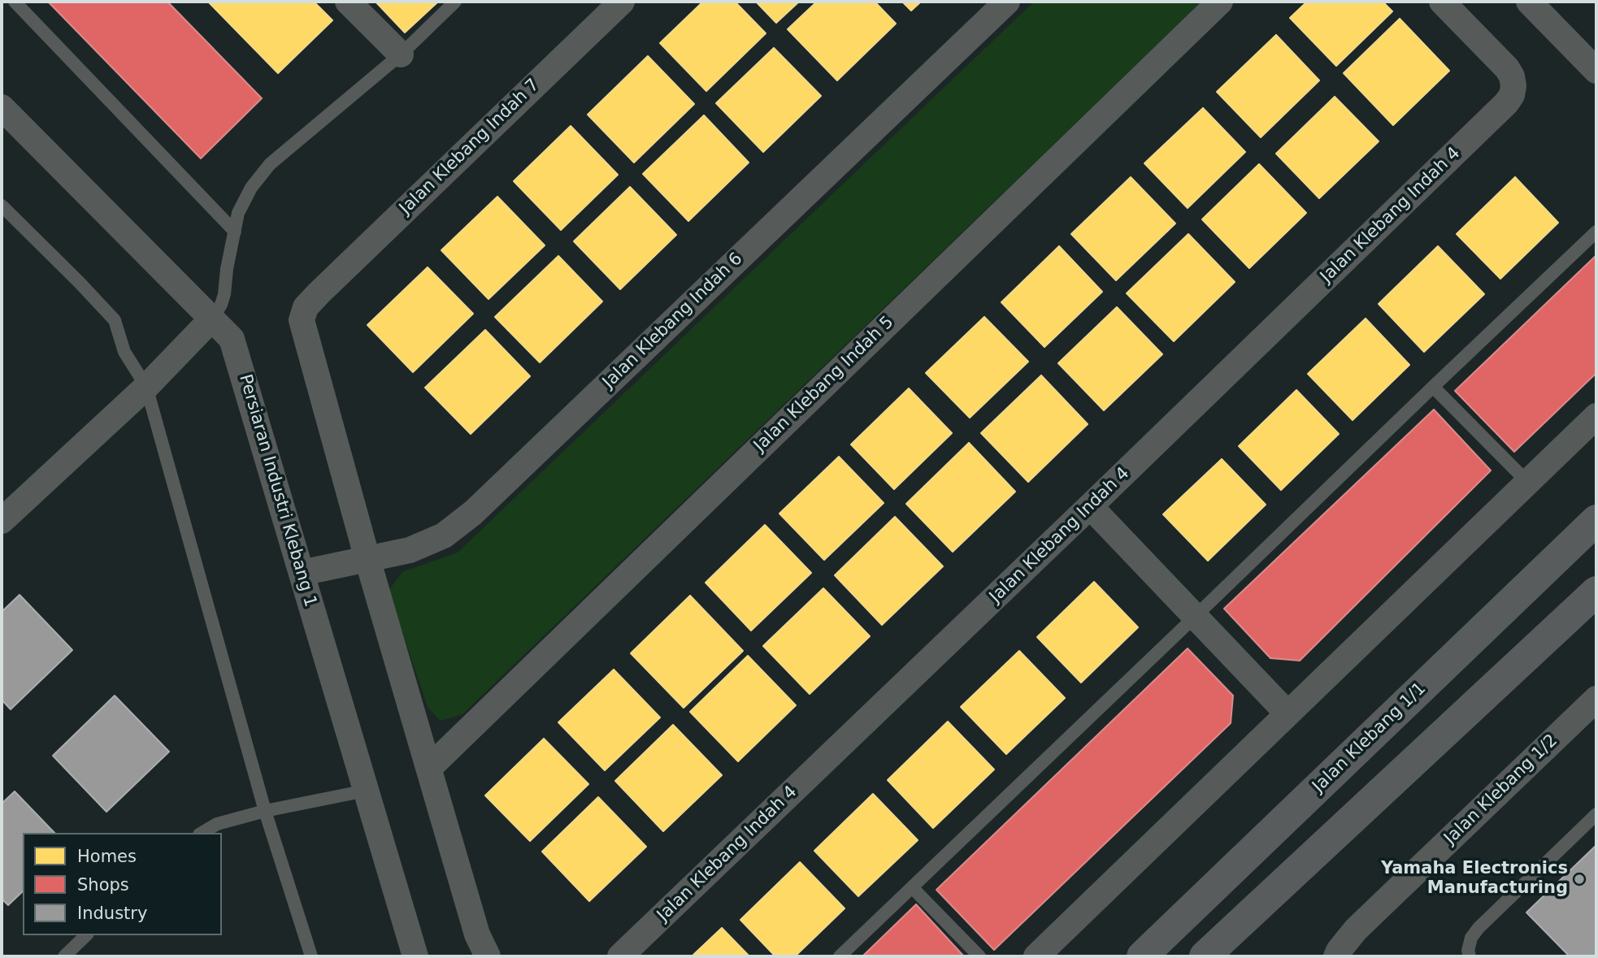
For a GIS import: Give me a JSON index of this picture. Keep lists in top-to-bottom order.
{
  "streets": {
    "street": [
      "Jalan Klebang Indah 7",
      "Jalan Klebang Indah 4",
      "Jalan Klebang Indah 6",
      "Jalan Klebang Indah 5",
      "Persiaran Industri Klebang 1",
      "Jalan Klebang 1/1",
      "Jalan Klebang 1/2"
    ]
  },
  "crossings": [
    ["Jalan Klebang Indah 7", "Jalan Klebang Indah 6"],
    ["Jalan Klebang Indah 7", "Jalan Klebang Indah 5"],
    ["Jalan Klebang Indah 6", "Persiaran Industri Klebang 1"]
  ],
  "places": ["Yamaha Electronics Manufacturing"],
  "legend": ["Homes", "Shops", "Industry"]
}
